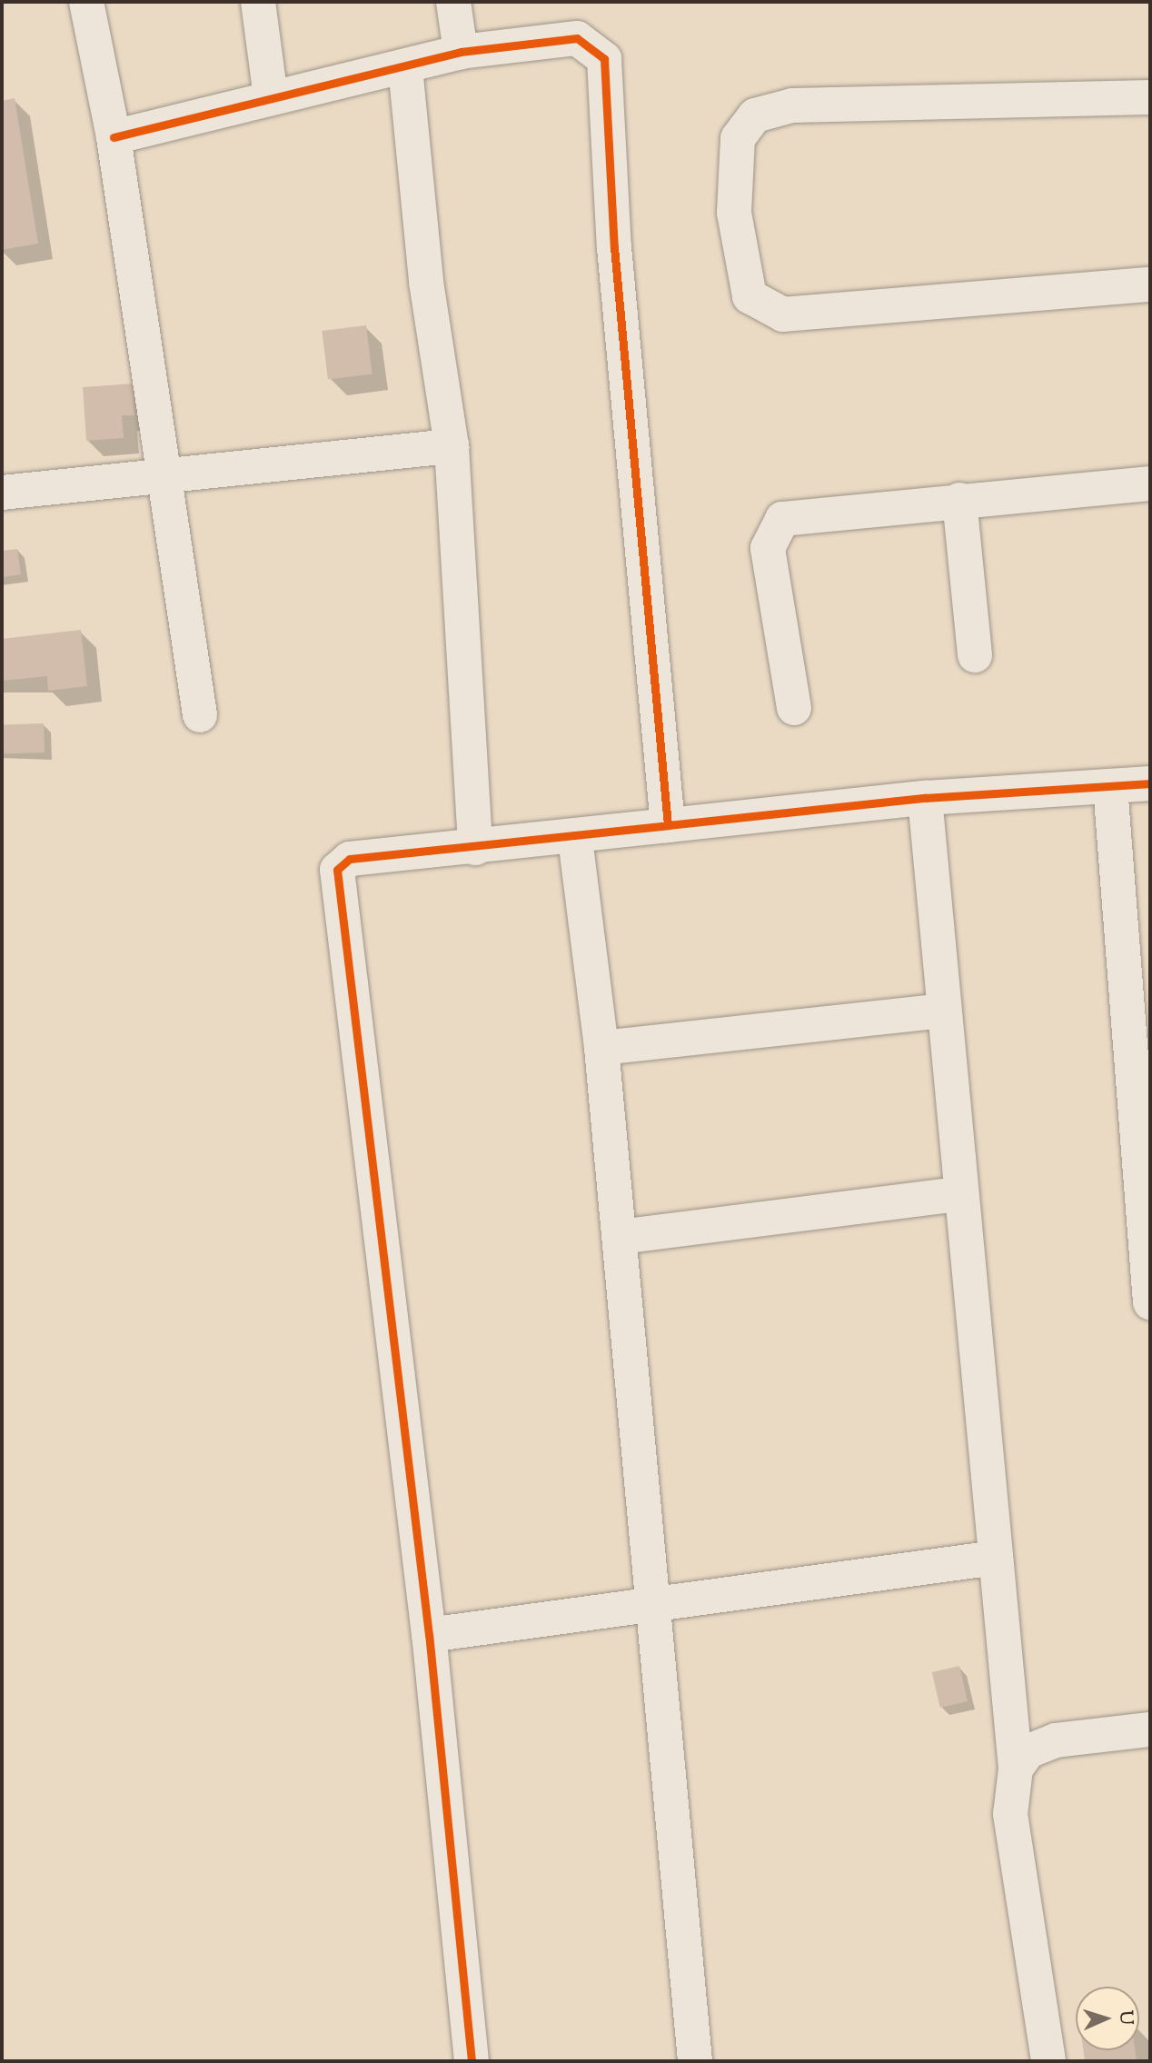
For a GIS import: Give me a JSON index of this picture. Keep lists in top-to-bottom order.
{
  "north": "right"
}
